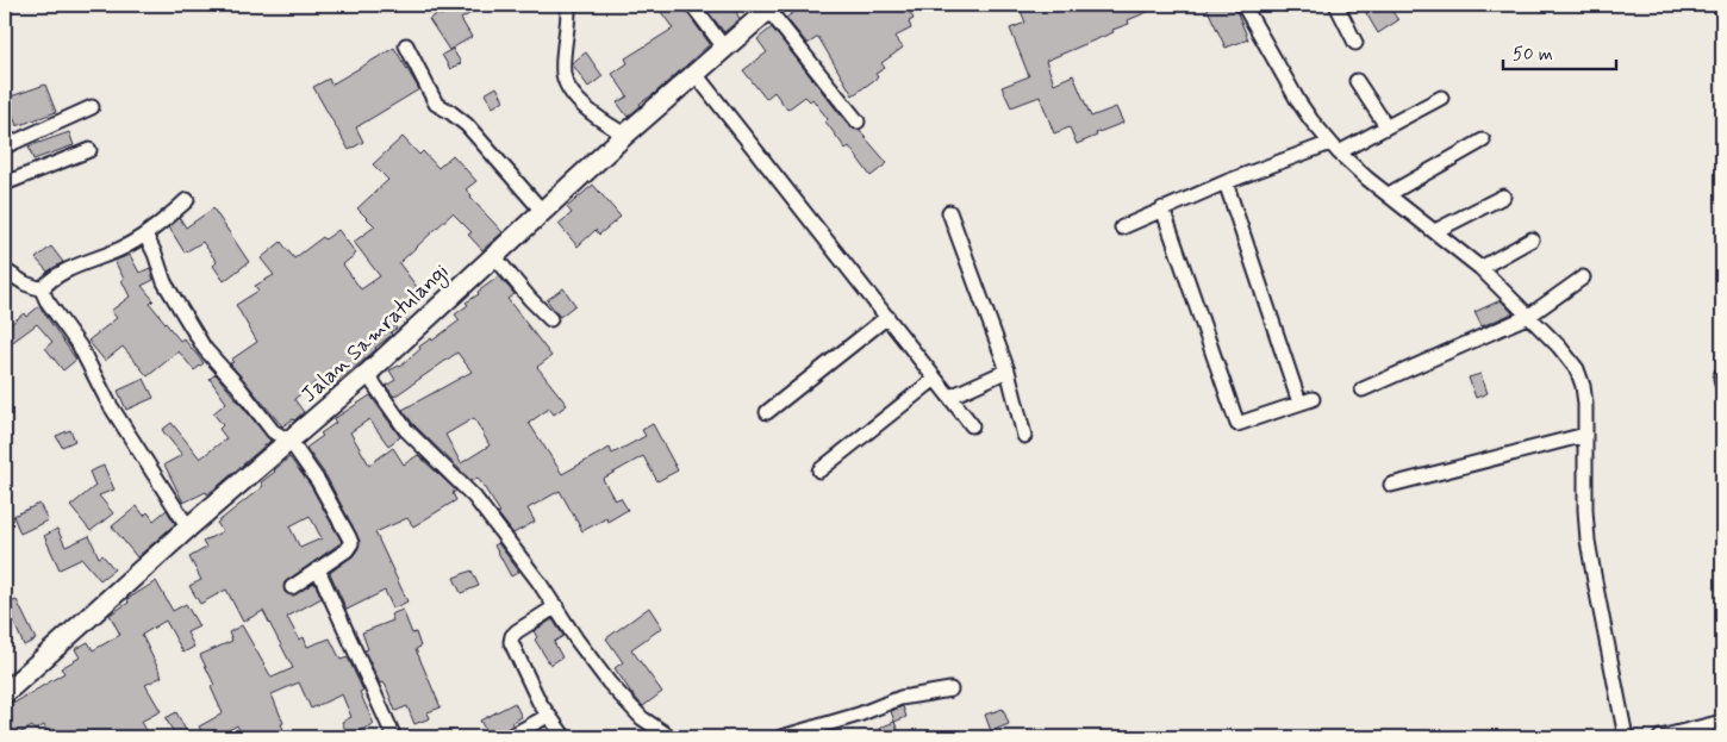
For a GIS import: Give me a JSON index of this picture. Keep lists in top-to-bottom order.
{
  "streets": {
    "main road": ["Jalan Samratulangi"]
  },
  "scale_bar": "50 m"
}
